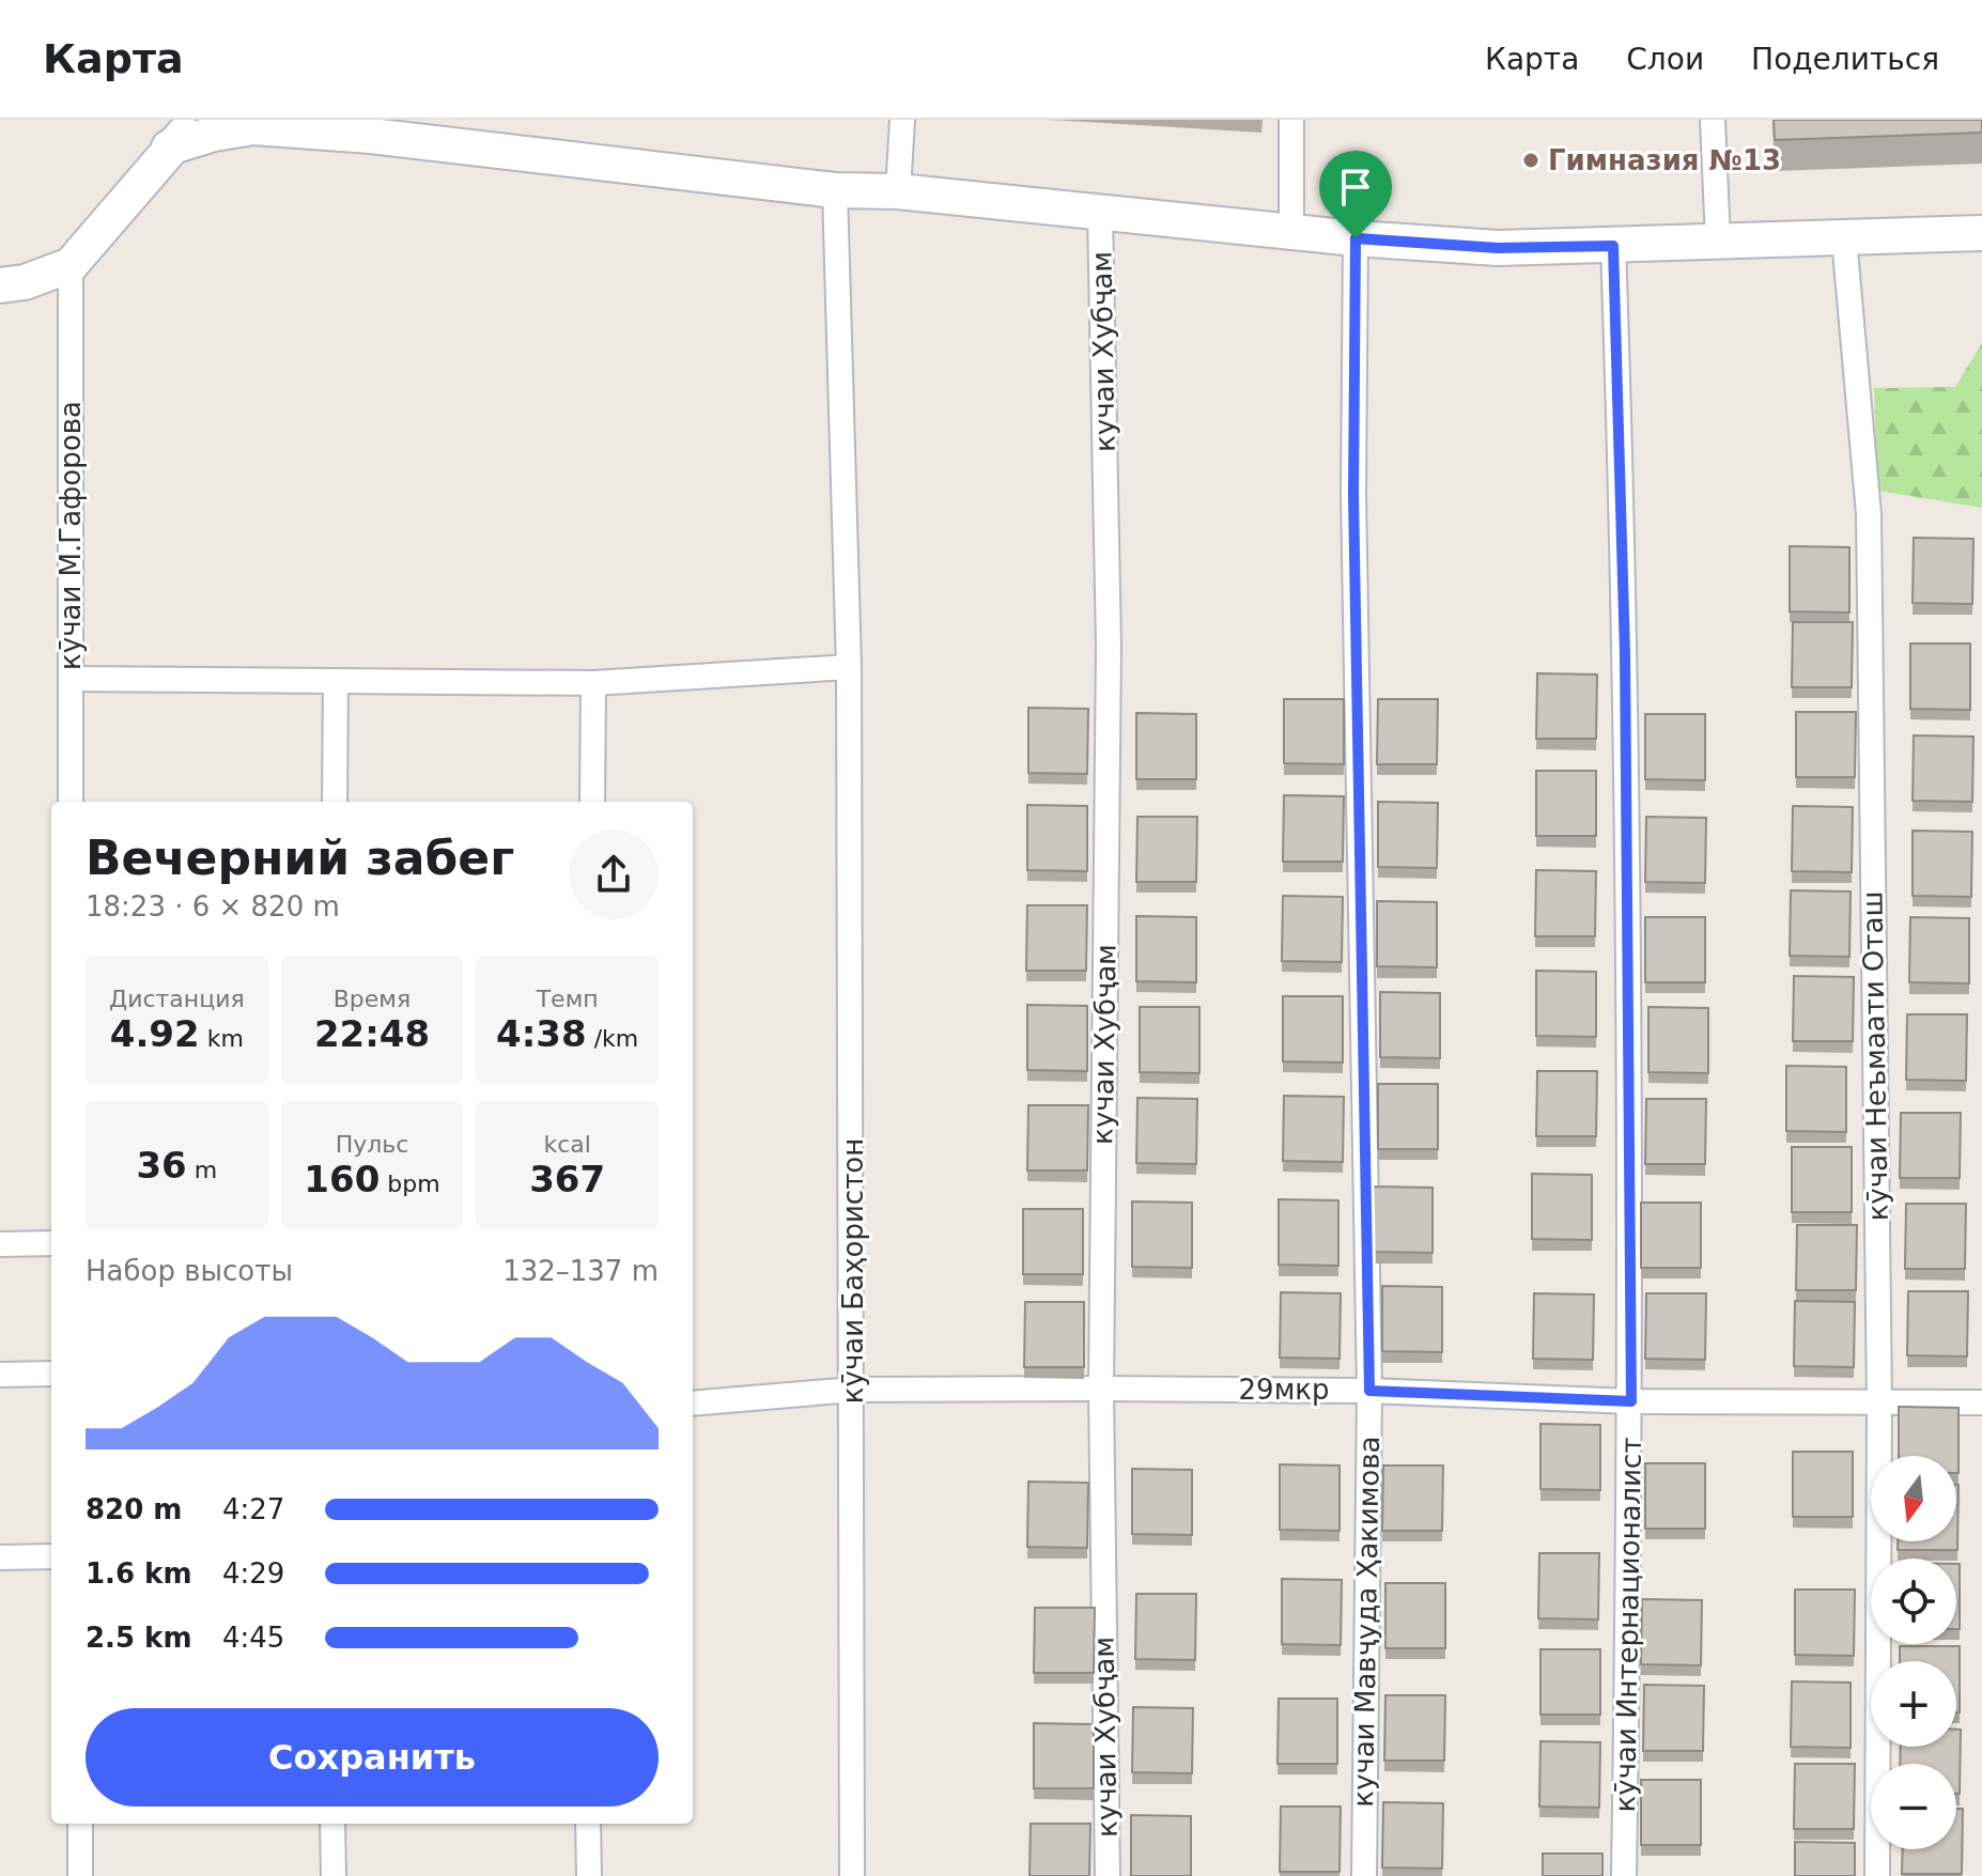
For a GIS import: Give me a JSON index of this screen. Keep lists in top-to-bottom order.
{
  "streets": {
    "street": [
      "кучаи Хубҷам",
      "кӯчаи М.Гафорова",
      "кӯчаи Неъмаати Оташ",
      "кӯчаи Баҳористон",
      "29мкр",
      "кучаи Мавҷуда Ҳакимова",
      "кӯчаи Интернационалист"
    ]
  },
  "crossings": [
    ["кучаи Хубҷам", "29мкр"],
    ["кӯчаи Неъмаати Оташ", "29мкр"],
    ["кӯчаи Баҳористон", "29мкр"],
    ["29мкр", "кучаи Мавҷуда Ҳакимова"],
    ["29мкр", "кӯчаи Интернационалист"]
  ],
  "places": ["Гимназия №13"],
  "north": "bottom",
  "page": {
    "header": "Карта",
    "nav": ["Карта", "Слои", "Поделиться"],
    "heading": ["Вечерний забег", "18:23 · 6 × 820 m"],
    "stats": [
      ["Дистанция", "4.92 km"],
      ["Время", "22:48"],
      ["Темп", "4:38 /km"],
      ["36 m"],
      ["Пульс", "160 bpm"],
      ["kcal", "367"]
    ],
    "chart": ["Набор высоты", "132–137 m"],
    "map_buttons": ["+", "−"],
    "list": [
      {
        "name": "820 m",
        "note": "4:27"
      },
      {
        "name": "1.6 km",
        "note": "4:29"
      },
      {
        "name": "2.5 km",
        "note": "4:45"
      }
    ],
    "buttons": "Сохранить"
  }
}
